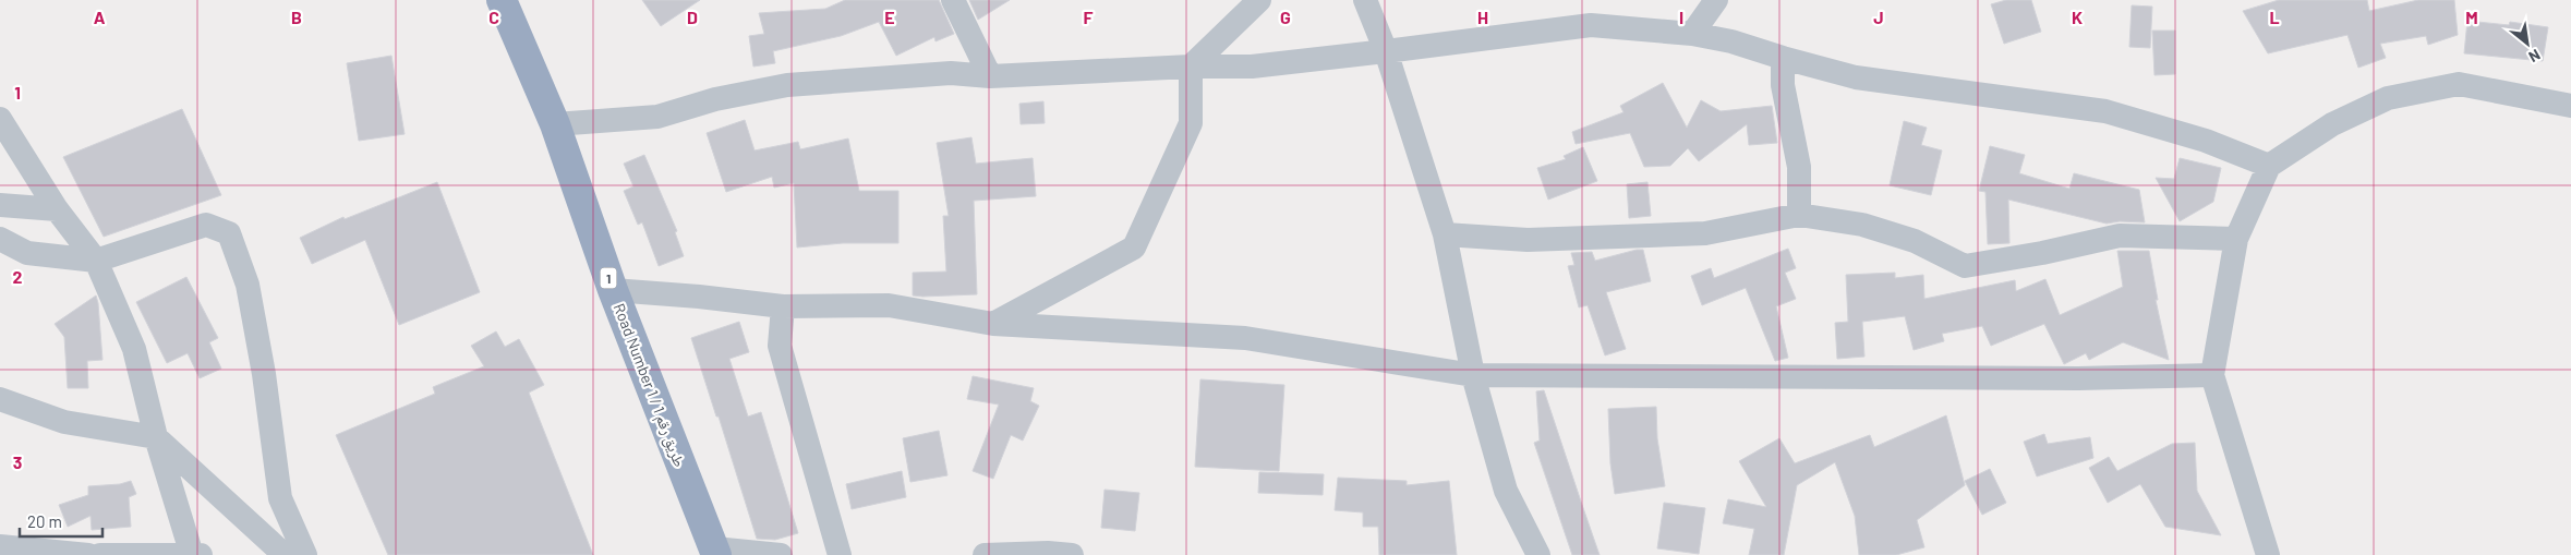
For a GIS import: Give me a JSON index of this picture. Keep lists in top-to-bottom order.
{
  "streets": {
    "highway": ["1", "Road Number 1 / طريق رقم 1"]
  },
  "scale_bar": "20 m",
  "north": "bottom right",
  "grid": {
    "columns": [
      "A",
      "B",
      "C",
      "D",
      "E",
      "F",
      "G",
      "H",
      "I",
      "J",
      "K",
      "L",
      "M"
    ],
    "rows": ["1", "2", "3"]
  }
}
